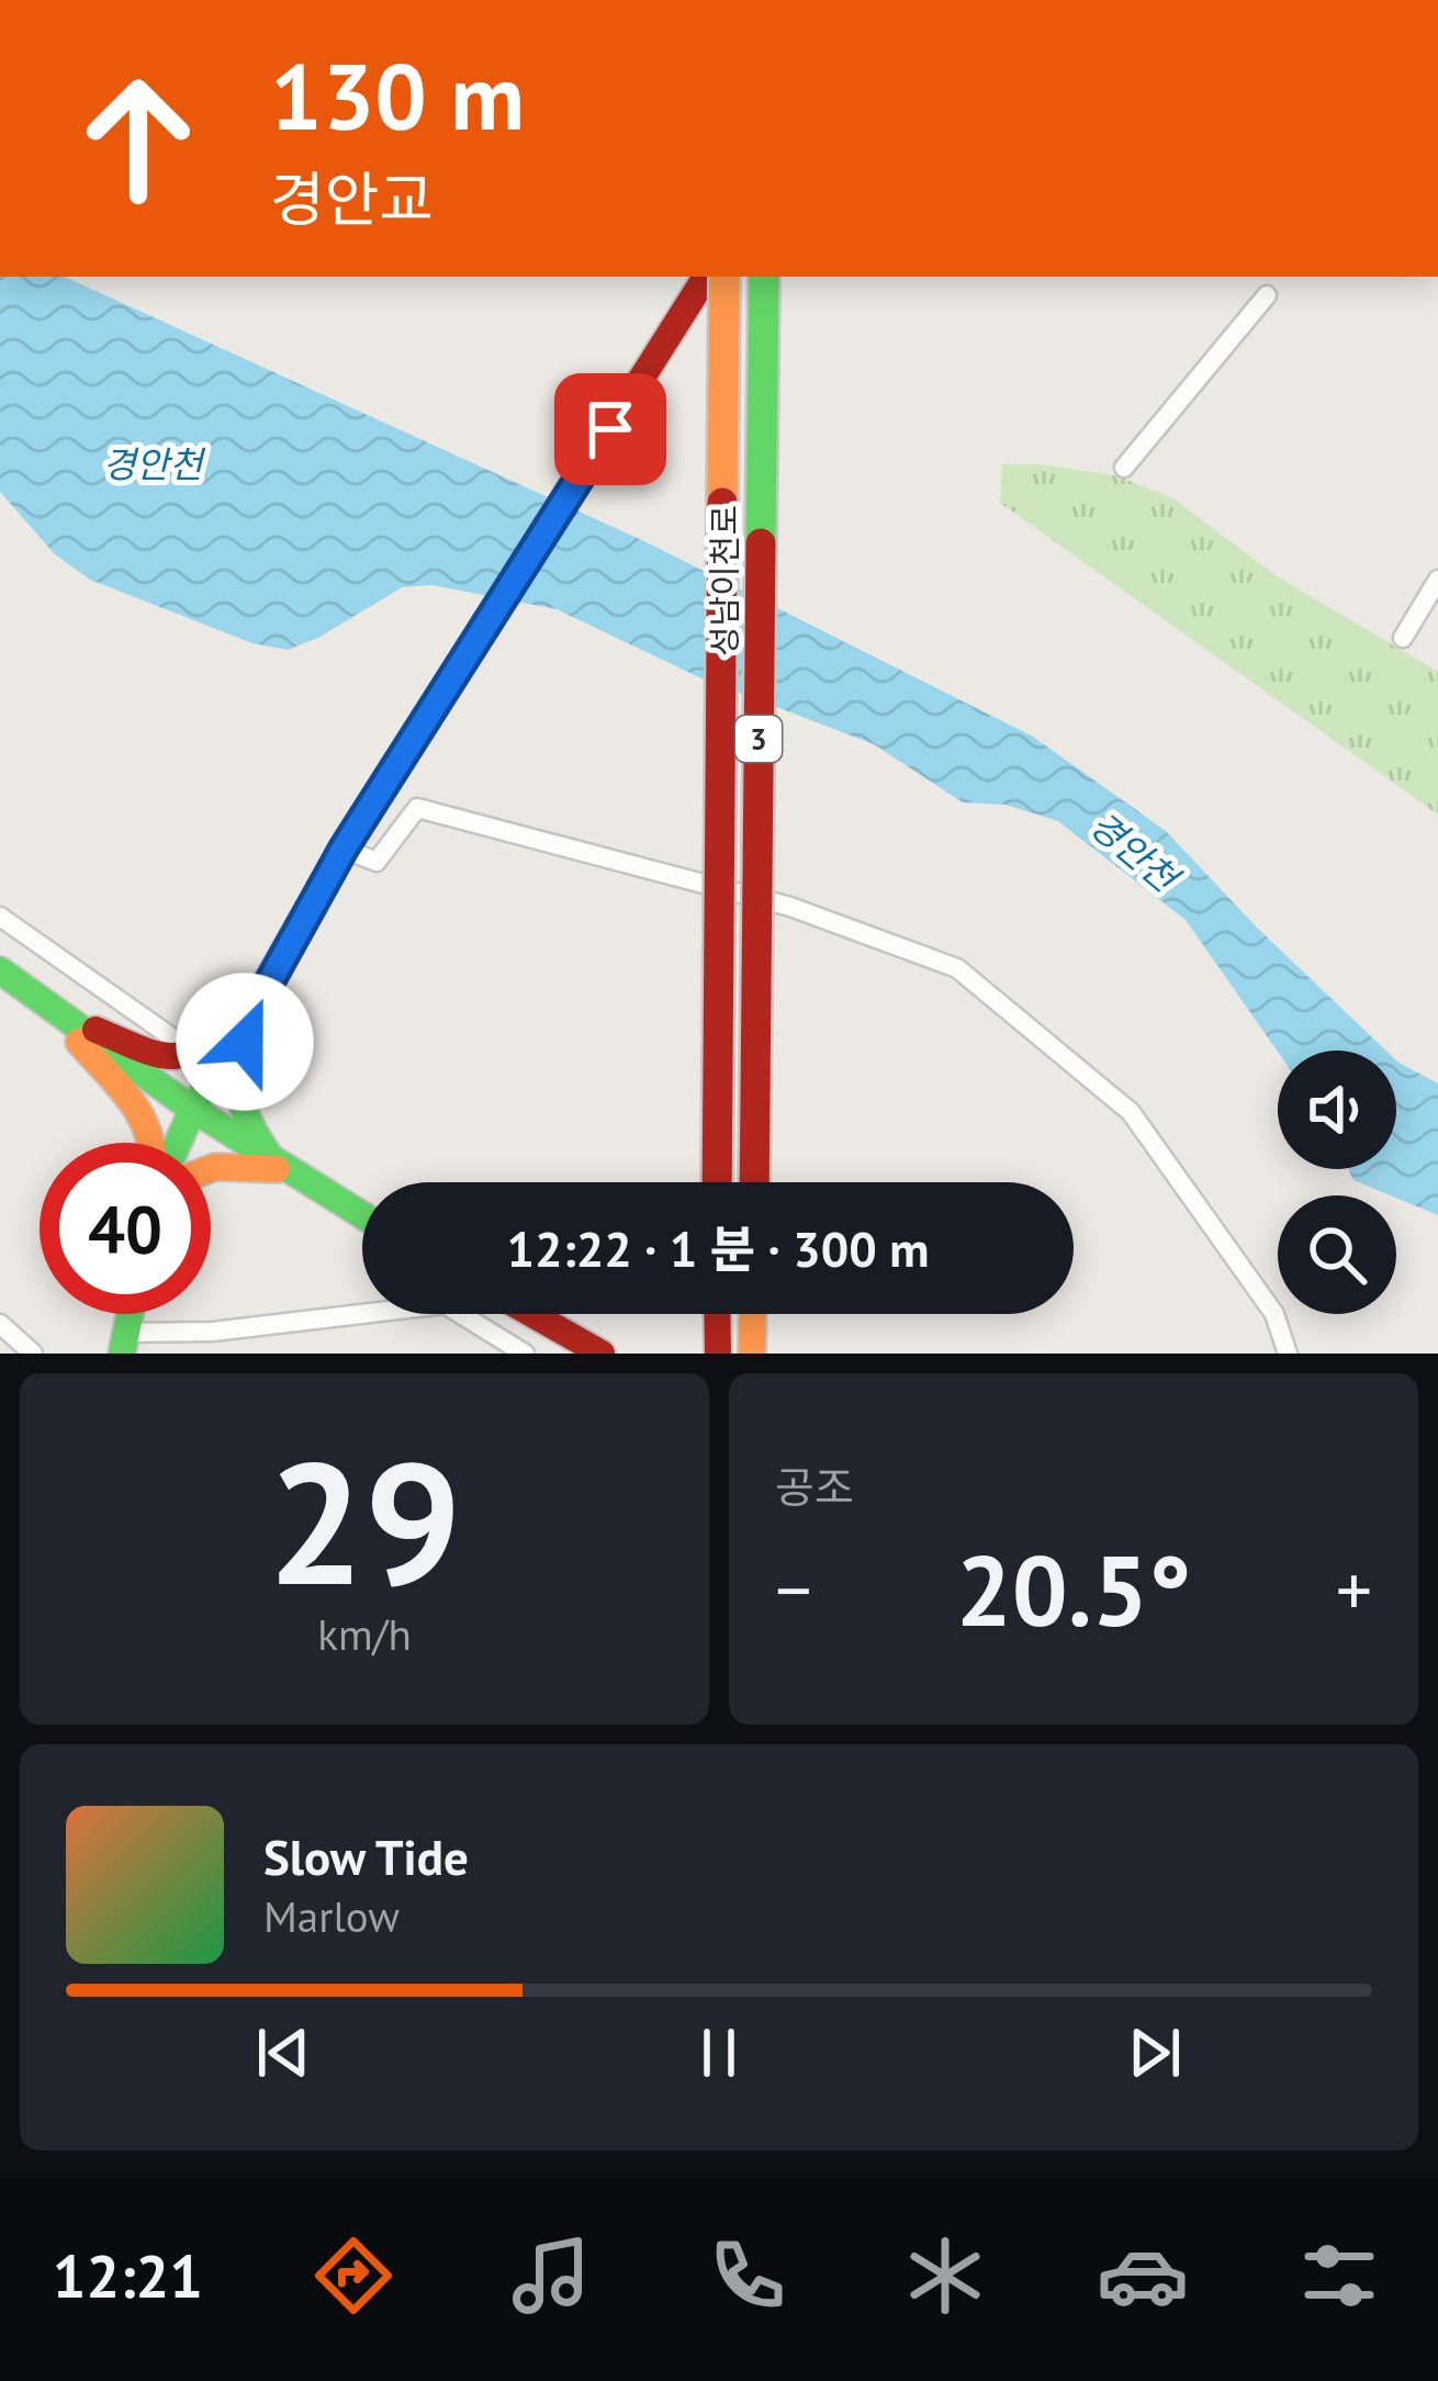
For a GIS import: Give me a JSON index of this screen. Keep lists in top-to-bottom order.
{
  "streets": {
    "main road": ["성남이천로", "3"]
  },
  "water": ["경안천"],
  "page": {
    "turn": ["130 m", "경안교"],
    "limit": "40",
    "trip": "12:22 · 1 분 · 300 m",
    "tile": [
      ["29", "km/h"],
      "공조"
    ],
    "heat": ["−", "20.5°", "+"],
    "song": ["Slow Tide", "Marlow"],
    "tabs": "12:21"
  }
}
